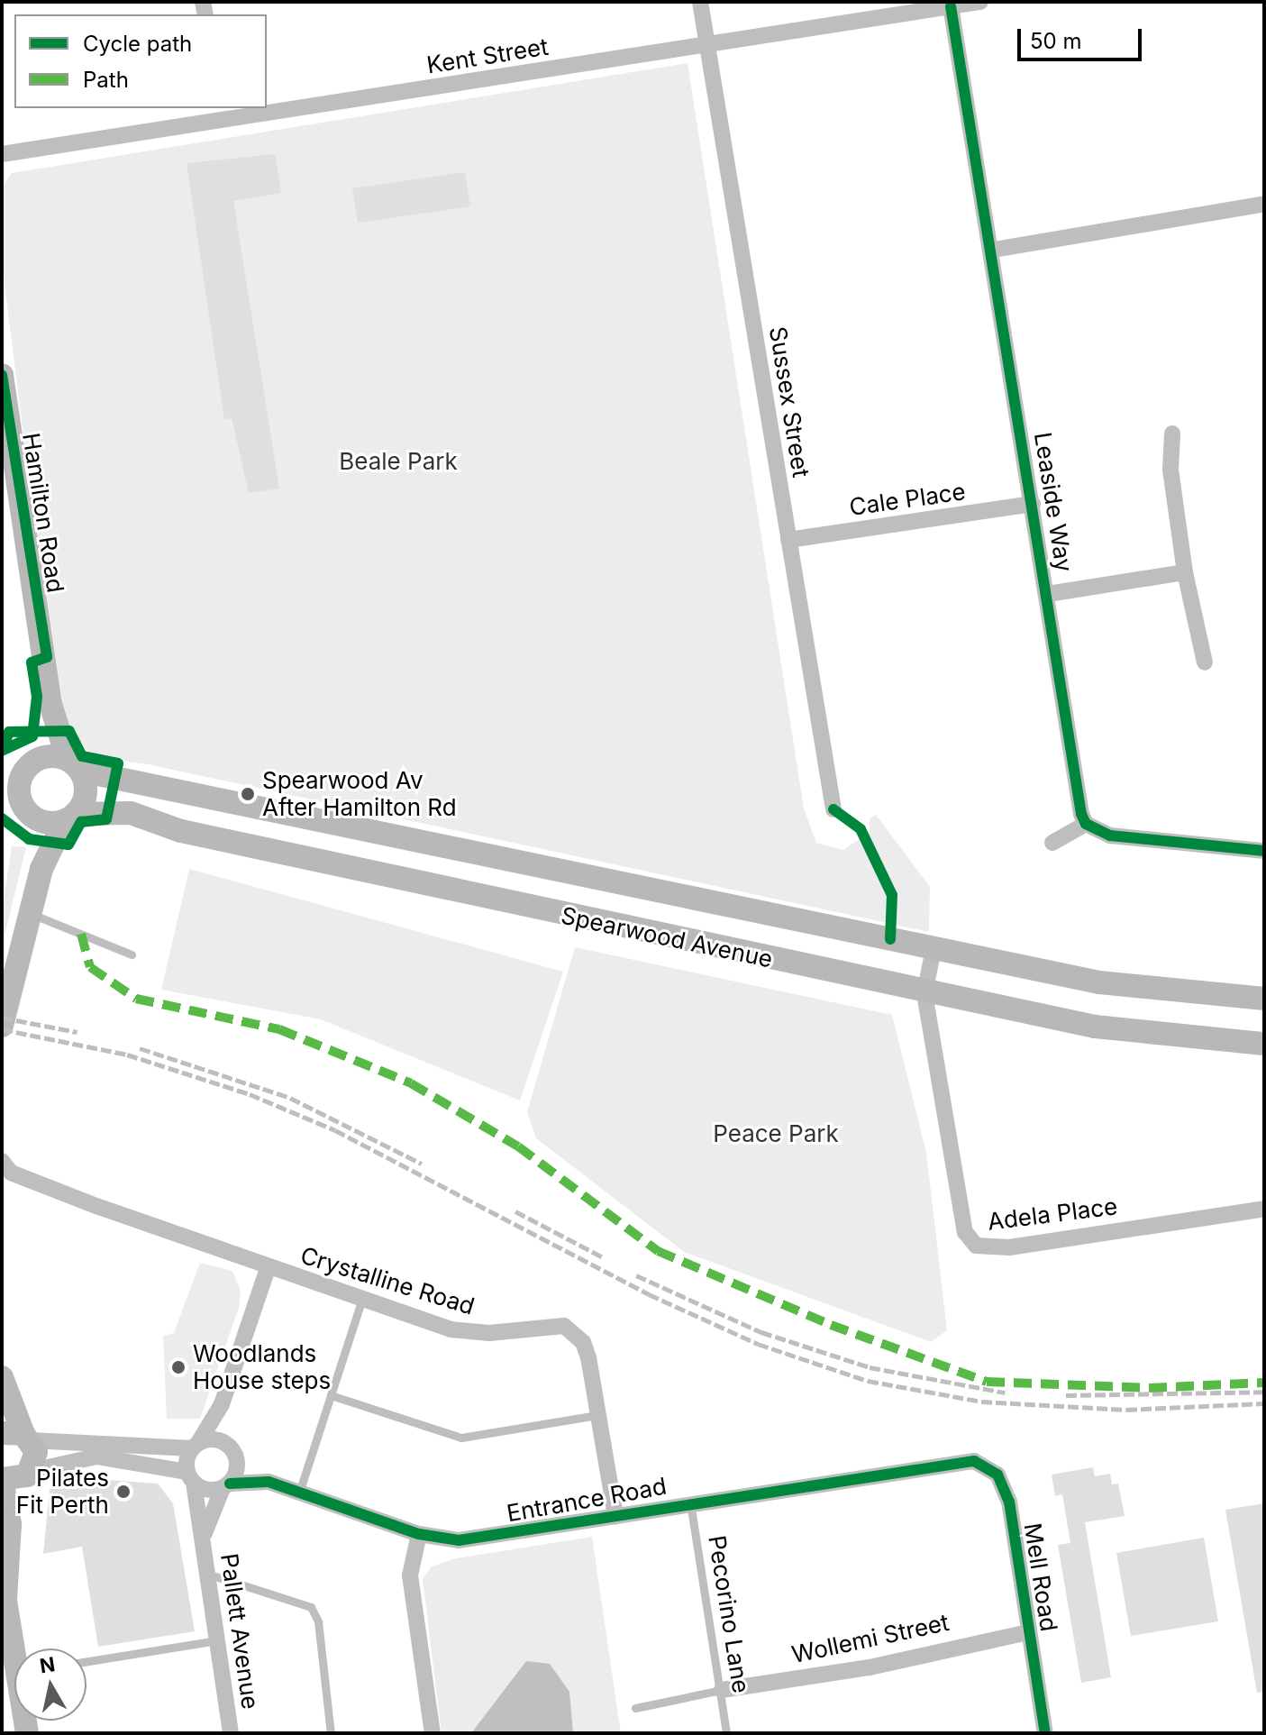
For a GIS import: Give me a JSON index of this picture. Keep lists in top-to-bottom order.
{
  "streets": {
    "main road": ["Hamilton Road", "Spearwood Avenue"],
    "street": [
      "Kent Street",
      "Sussex Street",
      "Cale Place",
      "Leaside Way",
      "Adela Place",
      "Crystalline Road",
      "Entrance Road",
      "Mell Road",
      "Pallett Avenue",
      "Wollemi Street"
    ],
    "lane": ["Pecorino Lane"]
  },
  "crossings": [
    ["Kent Street", "Sussex Street"],
    ["Kent Street", "Leaside Way"],
    ["Sussex Street", "Cale Place"],
    ["Cale Place", "Leaside Way"],
    ["Hamilton Road", "Spearwood Avenue"],
    ["Spearwood Avenue", "Adela Place"],
    ["Crystalline Road", "Entrance Road"],
    ["Entrance Road", "Mell Road"],
    ["Entrance Road", "Pecorino Lane"],
    ["Entrance Road", "Pallett Avenue"],
    ["Mell Road", "Wollemi Street"],
    ["Pecorino Lane", "Wollemi Street"]
  ],
  "parks": ["Beale Park", "Peace Park"],
  "places": ["Spearwood Av After Hamilton Rd", "Woodlands House steps", "Pilates Fit Perth"],
  "legend": ["Cycle path", "Path"],
  "scale_bar": "50 m",
  "north": "top"
}
